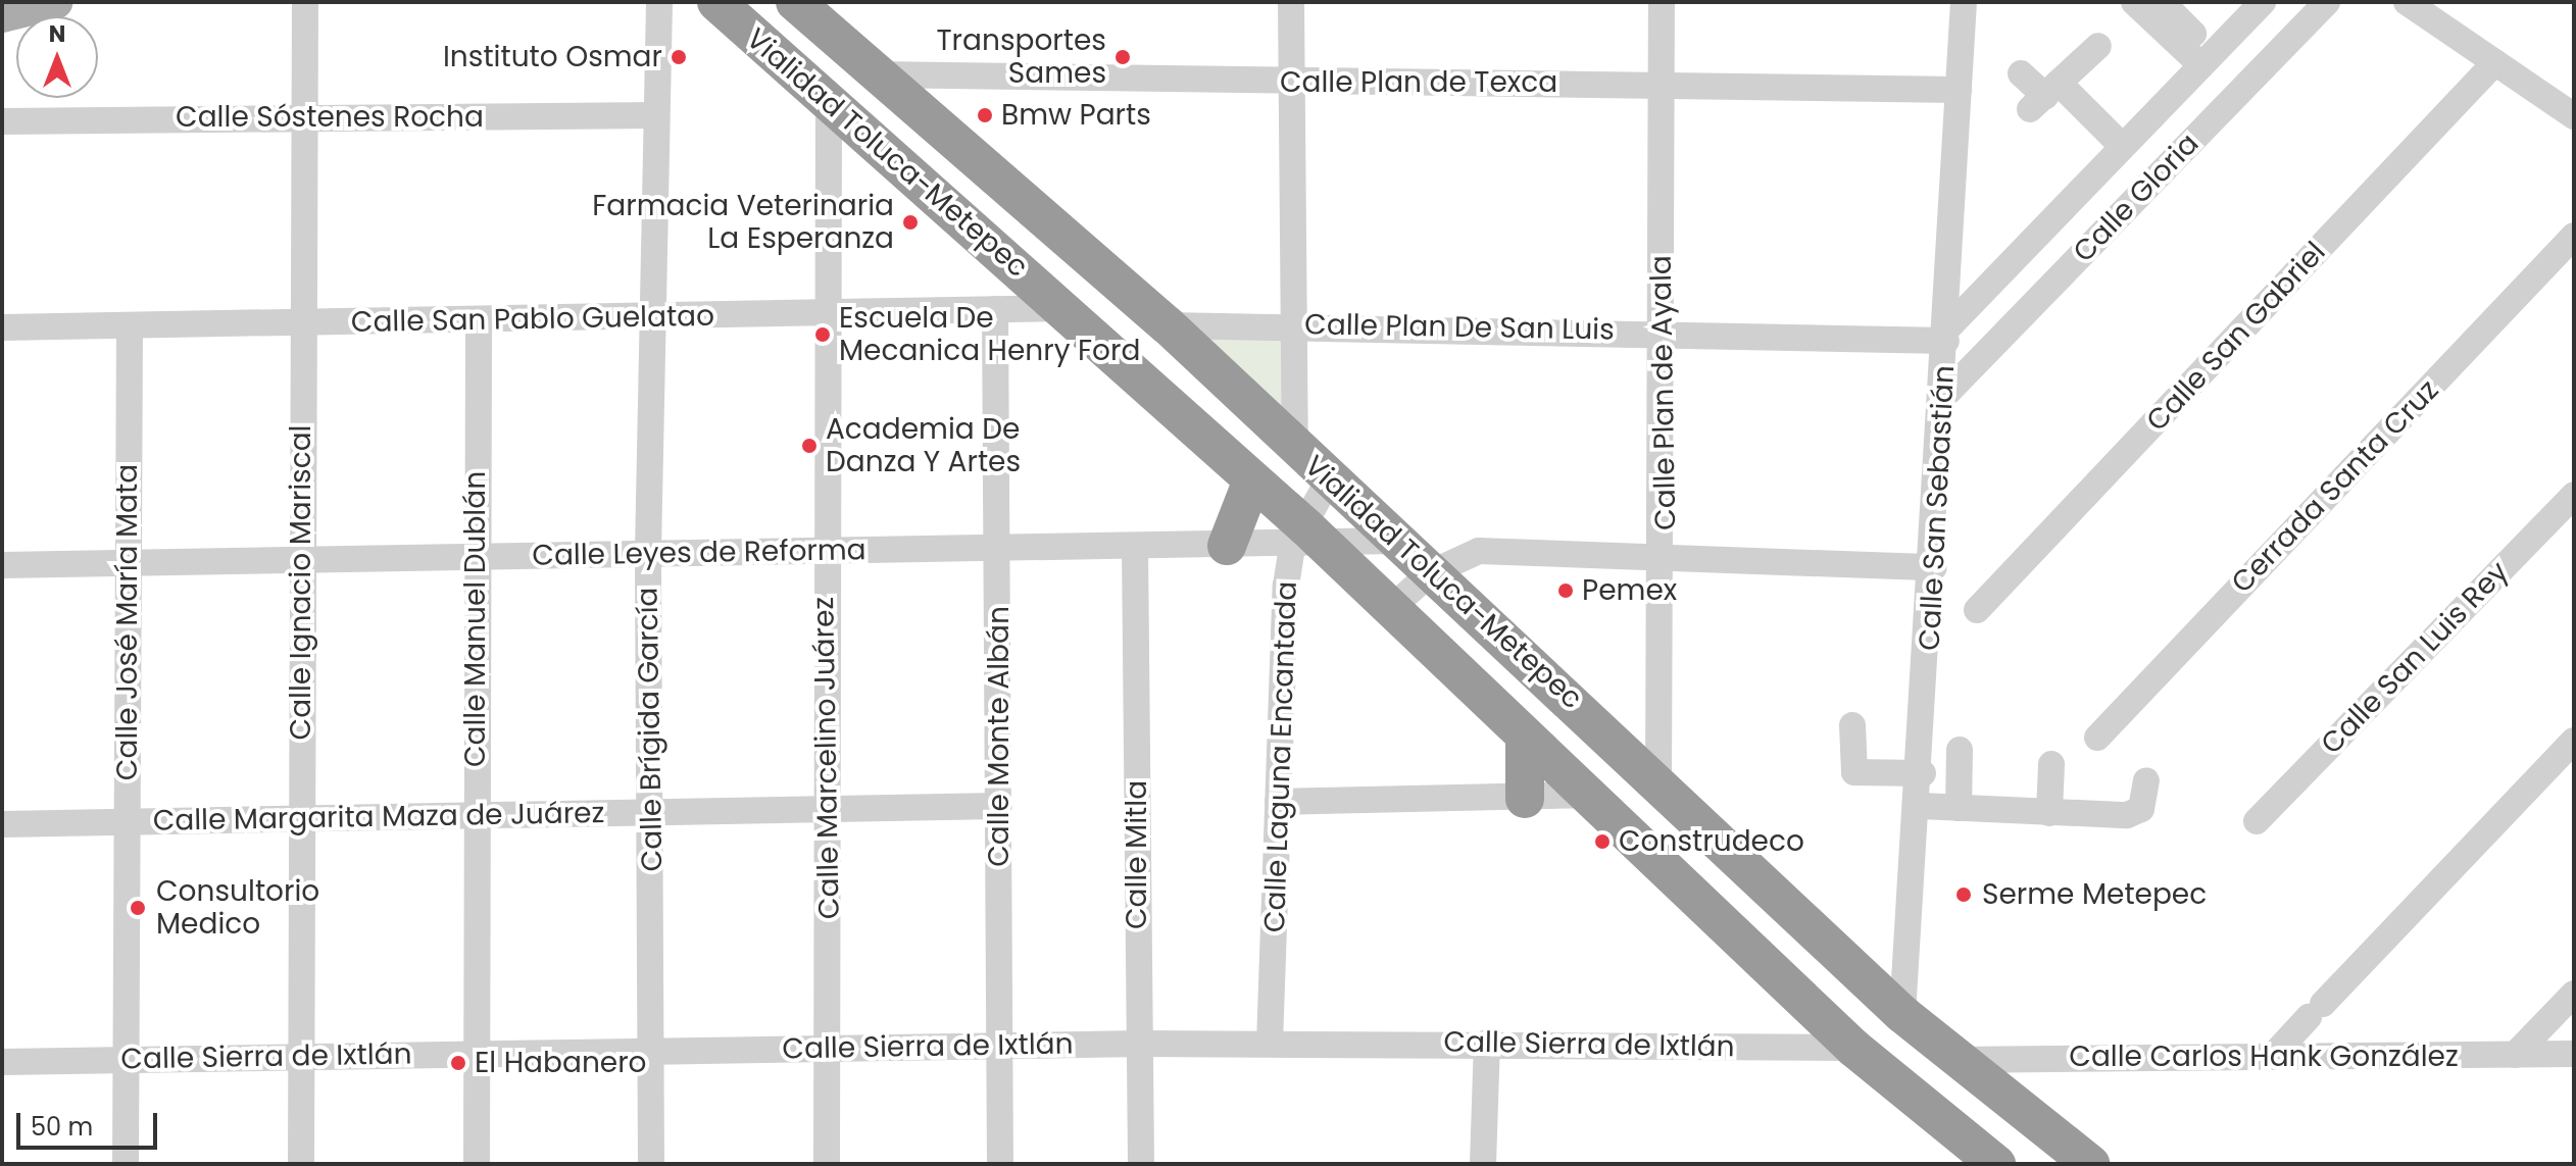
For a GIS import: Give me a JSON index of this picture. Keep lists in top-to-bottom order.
{
  "streets": {
    "highway": ["Vialidad Toluca-Metepec"],
    "street": [
      "Calle Plan de Texca",
      "Calle Sóstenes Rocha",
      "Calle Gloria",
      "Calle San Pablo Guelatao",
      "Calle Plan De San Luis",
      "Calle San Gabriel",
      "Calle Plan de Ayala",
      "Cerrada Santa Cruz",
      "Calle San Sebastián",
      "Calle Leyes de Reforma",
      "Calle Ignacio Mariscal",
      "Calle Manuel Dublán",
      "Calle José María Mata",
      "Calle San Luis Rey",
      "Calle Brígida García",
      "Calle Monte Albán",
      "Calle Laguna Encantada",
      "Calle Marcelino Juárez",
      "Calle Margarita Maza de Juárez",
      "Calle Mitla",
      "Calle Sierra de Ixtlán",
      "Calle Carlos Hank González"
    ]
  },
  "crossings": [
    ["Calle Plan de Texca", "Vialidad Toluca-Metepec"],
    ["Calle Plan de Texca", "Calle Plan de Ayala"],
    ["Calle Plan de Texca", "Calle San Sebastián"],
    ["Calle Sóstenes Rocha", "Calle Ignacio Mariscal"],
    ["Calle Sóstenes Rocha", "Calle Brígida García"],
    ["Vialidad Toluca-Metepec", "Calle San Pablo Guelatao"],
    ["Vialidad Toluca-Metepec", "Calle Plan De San Luis"],
    ["Vialidad Toluca-Metepec", "Calle Plan de Ayala"],
    ["Vialidad Toluca-Metepec", "Calle San Sebastián"],
    ["Vialidad Toluca-Metepec", "Calle Leyes de Reforma"],
    ["Vialidad Toluca-Metepec", "Calle Laguna Encantada"],
    ["Vialidad Toluca-Metepec", "Calle Marcelino Juárez"],
    ["Vialidad Toluca-Metepec", "Calle Sierra de Ixtlán"],
    ["Vialidad Toluca-Metepec", "Calle Carlos Hank González"],
    ["Calle Gloria", "Calle Plan De San Luis"],
    ["Calle Gloria", "Calle San Sebastián"],
    ["Calle San Pablo Guelatao", "Calle Ignacio Mariscal"],
    ["Calle San Pablo Guelatao", "Calle Manuel Dublán"],
    ["Calle San Pablo Guelatao", "Calle José María Mata"],
    ["Calle San Pablo Guelatao", "Calle Brígida García"],
    ["Calle San Pablo Guelatao", "Calle Monte Albán"],
    ["Calle San Pablo Guelatao", "Calle Marcelino Juárez"],
    ["Calle Plan De San Luis", "Calle Plan de Ayala"],
    ["Calle Plan De San Luis", "Calle San Sebastián"],
    ["Calle Leyes de Reforma", "Calle Ignacio Mariscal"],
    ["Calle Leyes de Reforma", "Calle Manuel Dublán"],
    ["Calle Leyes de Reforma", "Calle José María Mata"],
    ["Calle Leyes de Reforma", "Calle Brígida García"],
    ["Calle Leyes de Reforma", "Calle Monte Albán"],
    ["Calle Leyes de Reforma", "Calle Laguna Encantada"],
    ["Calle Leyes de Reforma", "Calle Marcelino Juárez"],
    ["Calle Leyes de Reforma", "Calle Mitla"],
    ["Calle Ignacio Mariscal", "Calle Margarita Maza de Juárez"],
    ["Calle Ignacio Mariscal", "Calle Sierra de Ixtlán"],
    ["Calle Manuel Dublán", "Calle Margarita Maza de Juárez"],
    ["Calle Manuel Dublán", "Calle Sierra de Ixtlán"],
    ["Calle José María Mata", "Calle Margarita Maza de Juárez"],
    ["Calle José María Mata", "Calle Sierra de Ixtlán"],
    ["Calle Brígida García", "Calle Margarita Maza de Juárez"],
    ["Calle Brígida García", "Calle Sierra de Ixtlán"],
    ["Calle Monte Albán", "Calle Margarita Maza de Juárez"],
    ["Calle Monte Albán", "Calle Sierra de Ixtlán"],
    ["Calle Laguna Encantada", "Calle Sierra de Ixtlán"],
    ["Calle Marcelino Juárez", "Calle Margarita Maza de Juárez"],
    ["Calle Marcelino Juárez", "Calle Sierra de Ixtlán"],
    ["Calle Mitla", "Calle Sierra de Ixtlán"]
  ],
  "places": [
    "Instituto Osmar",
    "Transportes Sames",
    "Bmw Parts",
    "Farmacia Veterinaria La Esperanza",
    "Escuela De Mecanica Henry Ford",
    "Academia De Danza Y Artes",
    "Pemex",
    "Construdeco",
    "Serme Metepec",
    "Consultorio Medico",
    "El Habanero"
  ],
  "scale_bar": "50 m",
  "north": "top"
}
